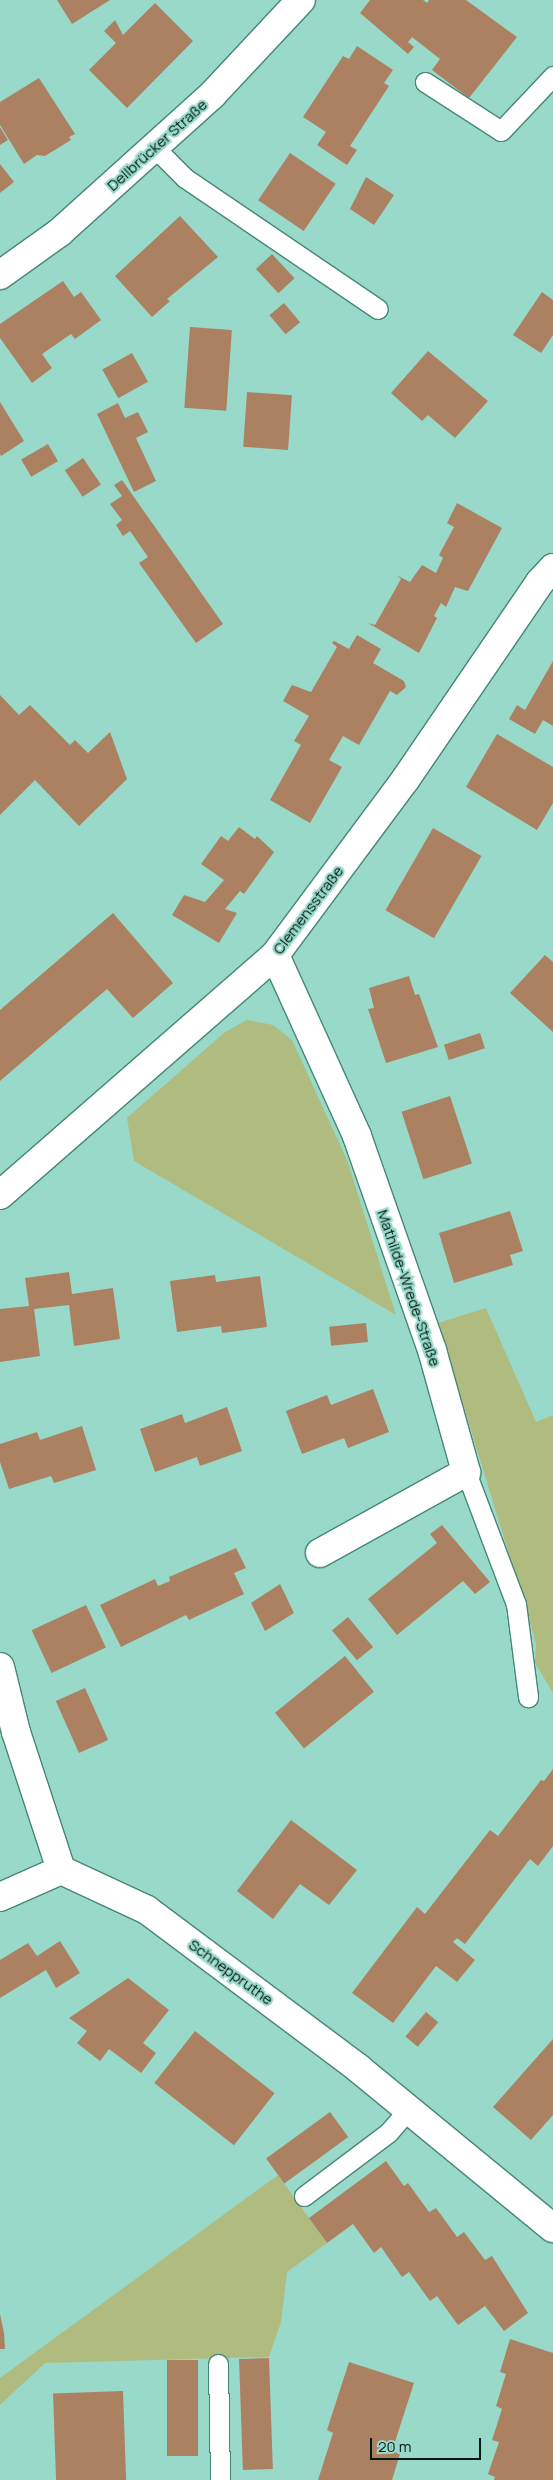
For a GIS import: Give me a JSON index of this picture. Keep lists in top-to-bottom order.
{
  "streets": {
    "street": [
      "Dellbrücker Straße",
      "Clemensstraße",
      "Mathilde-Wrede-Straße",
      "Schneppruthe"
    ]
  },
  "crossings": [
    ["Clemensstraße", "Mathilde-Wrede-Straße"]
  ],
  "scale_bar": "20 m"
}
